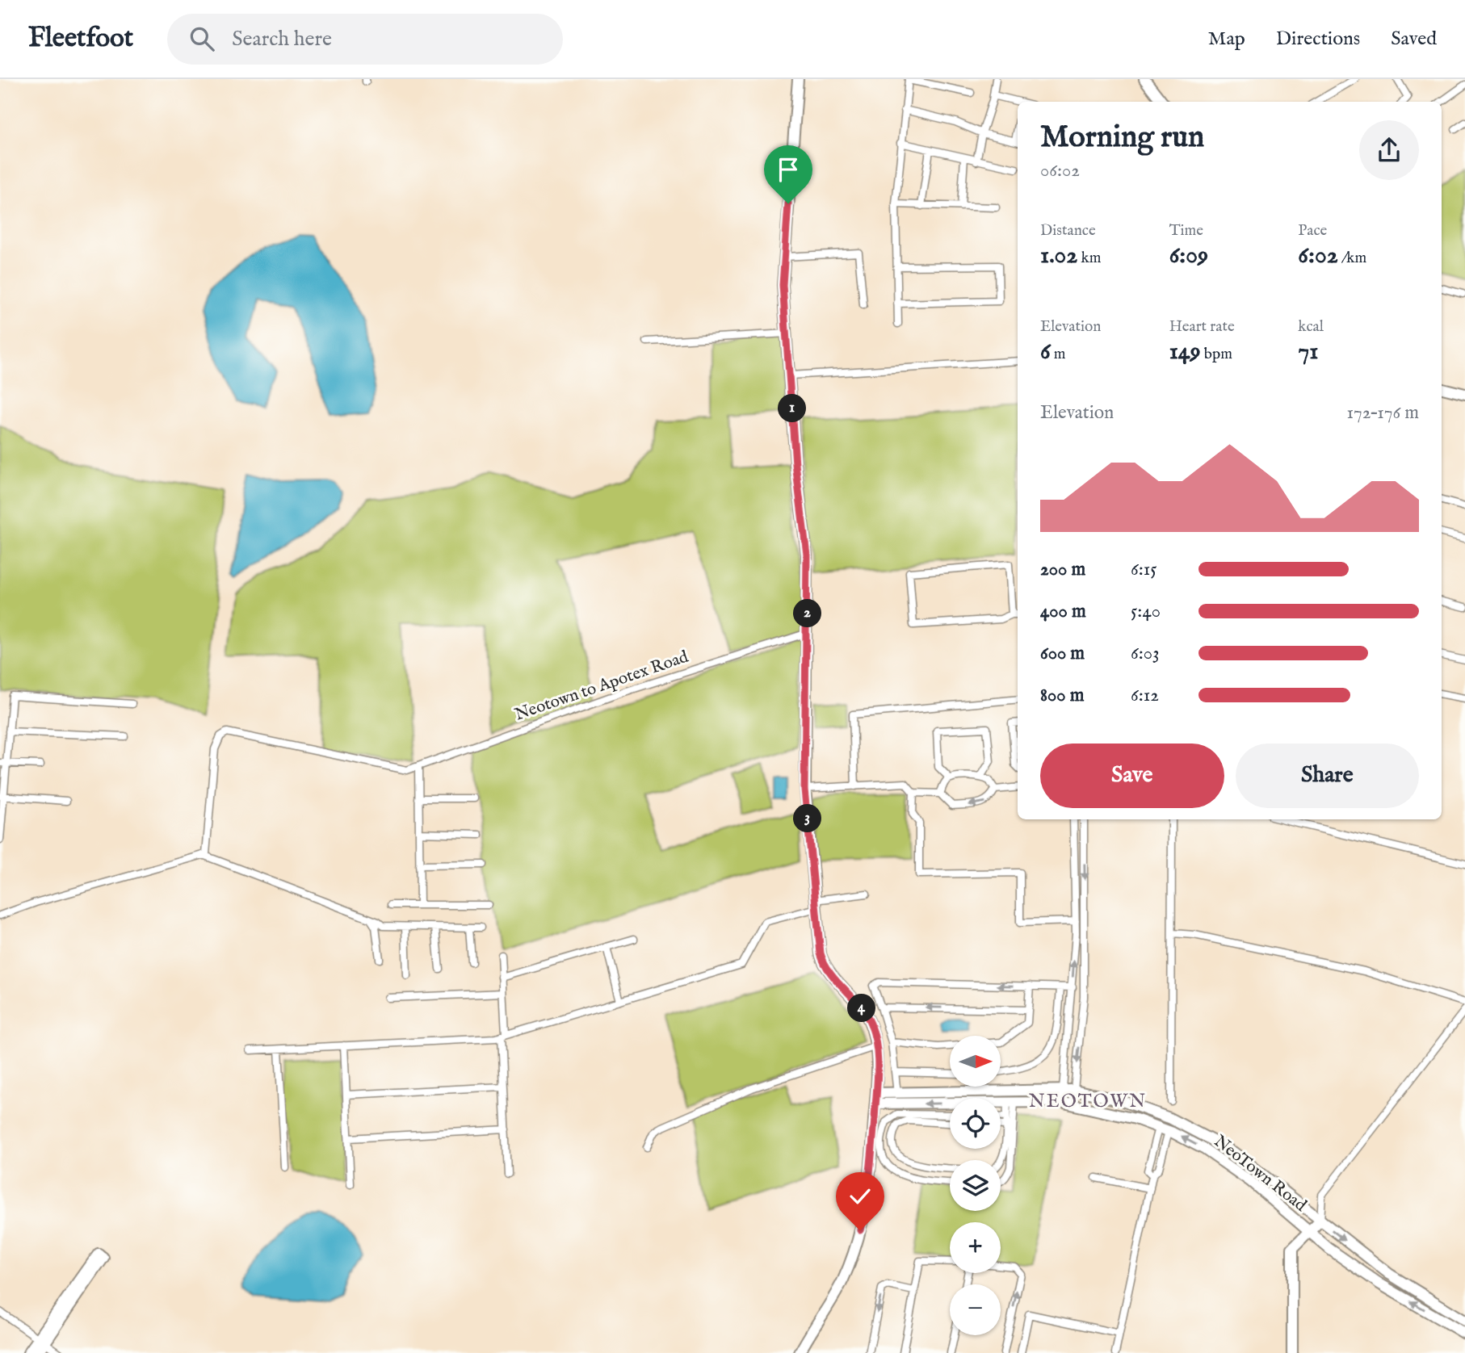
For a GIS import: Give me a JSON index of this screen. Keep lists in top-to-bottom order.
{
  "streets": {
    "street": ["Neotown to Apotex Road", "NeoTown Road"]
  },
  "districts": ["NEOTOWN"],
  "north": "right",
  "page": {
    "header": "Fleetfoot",
    "search": "Search here",
    "nav": ["Map", "Directions", "Saved"],
    "heading": ["Morning run", "06:02"],
    "stats": [
      ["Distance", "1.02 km"],
      ["Time", "6:09"],
      ["Pace", "6:02 /km"],
      ["Elevation", "6 m"],
      ["Heart rate", "149 bpm"],
      ["kcal", "71"]
    ],
    "chart": ["Elevation", "172–176 m"],
    "pins": [
      "1",
      "2",
      "3",
      "4"
    ],
    "list": [
      {
        "name": "200 m",
        "note": "6:15"
      },
      {
        "name": "400 m",
        "note": "5:40"
      },
      {
        "name": "600 m",
        "note": "6:03"
      },
      {
        "name": "800 m",
        "note": "6:12"
      }
    ],
    "buttons": ["Save", "Share"],
    "map_buttons": ["+", "−"]
  }
}
